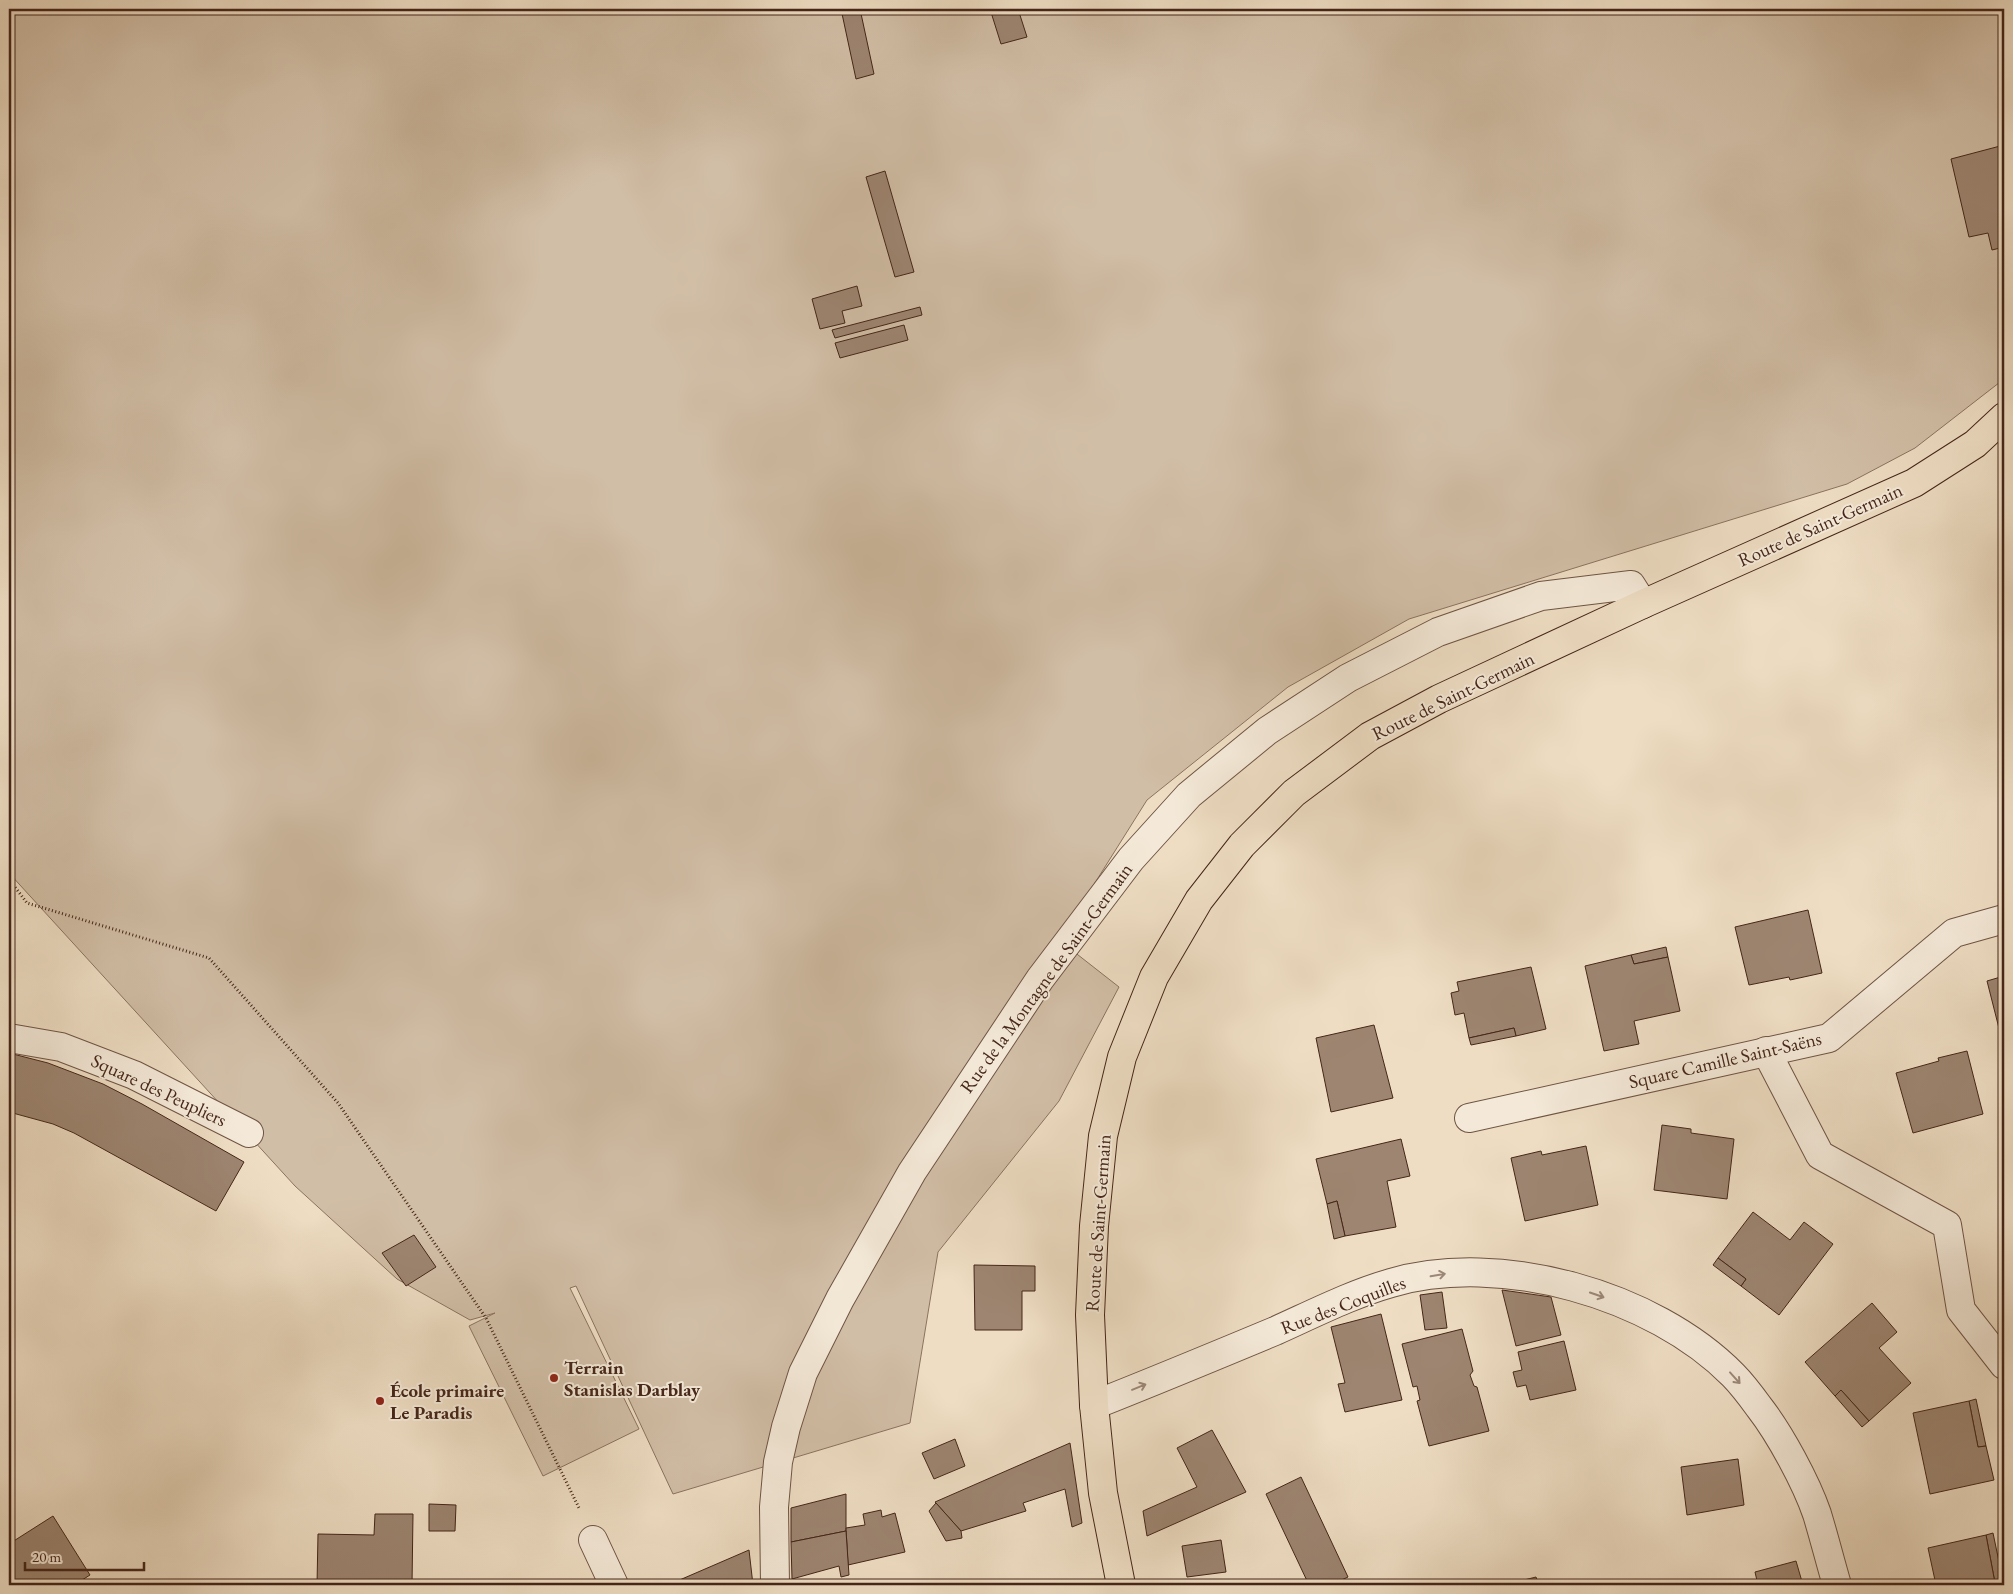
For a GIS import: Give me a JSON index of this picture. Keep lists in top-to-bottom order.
{
  "streets": {
    "main road": ["Route de Saint-Germain"],
    "street": [
      "Rue de la Montagne de Saint-Germain",
      "Square Camille Saint-Saëns",
      "Square des Peupliers",
      "Rue des Coquilles"
    ]
  },
  "crossings": [
    ["Route de Saint-Germain", "Rue de la Montagne de Saint-Germain"],
    ["Route de Saint-Germain", "Rue des Coquilles"]
  ],
  "one_way": ["Rue des Coquilles"],
  "places": ["Terrain Stanislas Darblay", "École primaire Le Paradis"],
  "scale_bar": "20 m"
}
